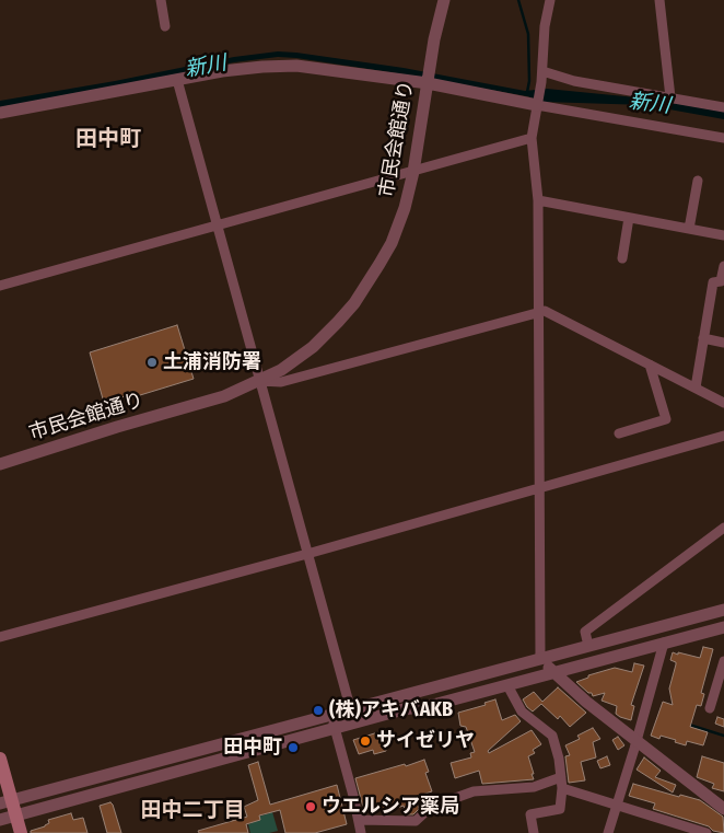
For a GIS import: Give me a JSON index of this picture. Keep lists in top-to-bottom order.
{
  "streets": {
    "street": ["市民会館通り"]
  },
  "districts": ["田中町", "田中二丁目"],
  "water": ["新川"],
  "places": [
    "土浦消防署",
    "(株)アキバAKB",
    "サイゼリヤ",
    "田中町",
    "ウエルシア薬局"
  ]
}
